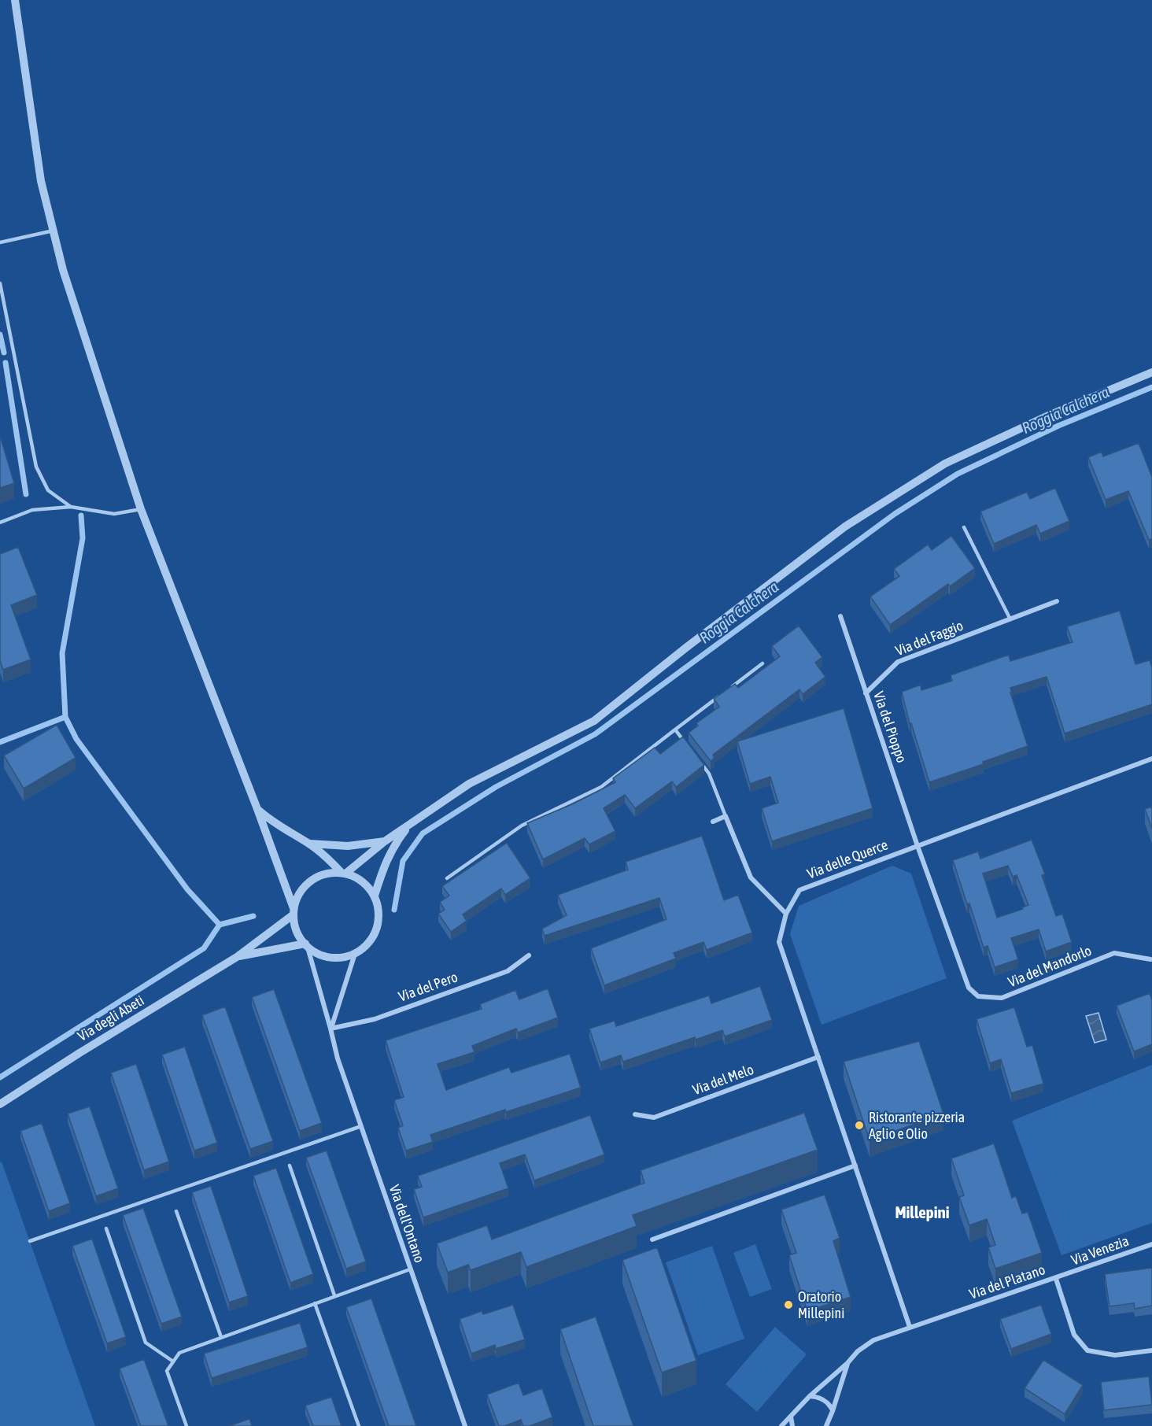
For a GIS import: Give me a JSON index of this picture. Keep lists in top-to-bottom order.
{
  "streets": {
    "street": [
      "Via del Faggio",
      "Via del Pioppo",
      "Via delle Querce",
      "Via del Mandorlo",
      "Via del Pero",
      "Via degli Abeti",
      "Via del Melo",
      "Via dell'Ontano",
      "Via Venezia",
      "Via del Platano"
    ]
  },
  "crossings": [
    ["Via del Faggio", "Via del Pioppo"],
    ["Via del Pioppo", "Via delle Querce"],
    ["Via del Pioppo", "Via del Mandorlo"],
    ["Via delle Querce", "Via del Mandorlo"],
    ["Via delle Querce", "Via del Melo"],
    ["Via delle Querce", "Via del Platano"],
    ["Via del Pero", "Via dell'Ontano"],
    ["Via degli Abeti", "Via dell'Ontano"],
    ["Via Venezia", "Via del Platano"]
  ],
  "districts": ["Millepini"],
  "water": ["Roggia Calchera"],
  "places": ["Ristorante pizzeria Aglio e Olio", "Oratorio Millepini"]
}
